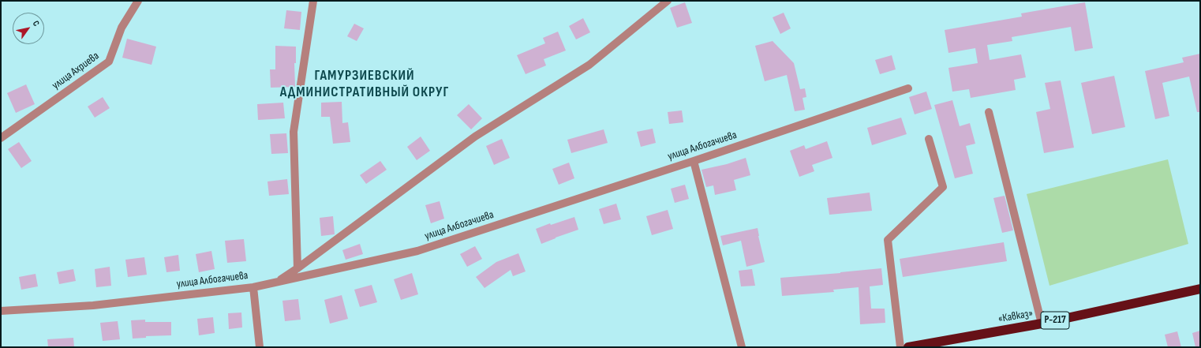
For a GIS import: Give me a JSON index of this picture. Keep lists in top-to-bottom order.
{
  "streets": {
    "highway": ["«Кавказ»", "Р-217"],
    "street": ["улица Ахриева", "улица Албогачиева"]
  },
  "districts": ["ГАМУРЗИЕВСКИЙ АДМИНИСТРАТИВНЫЙ ОКРУГ"],
  "north": "top right"
}
